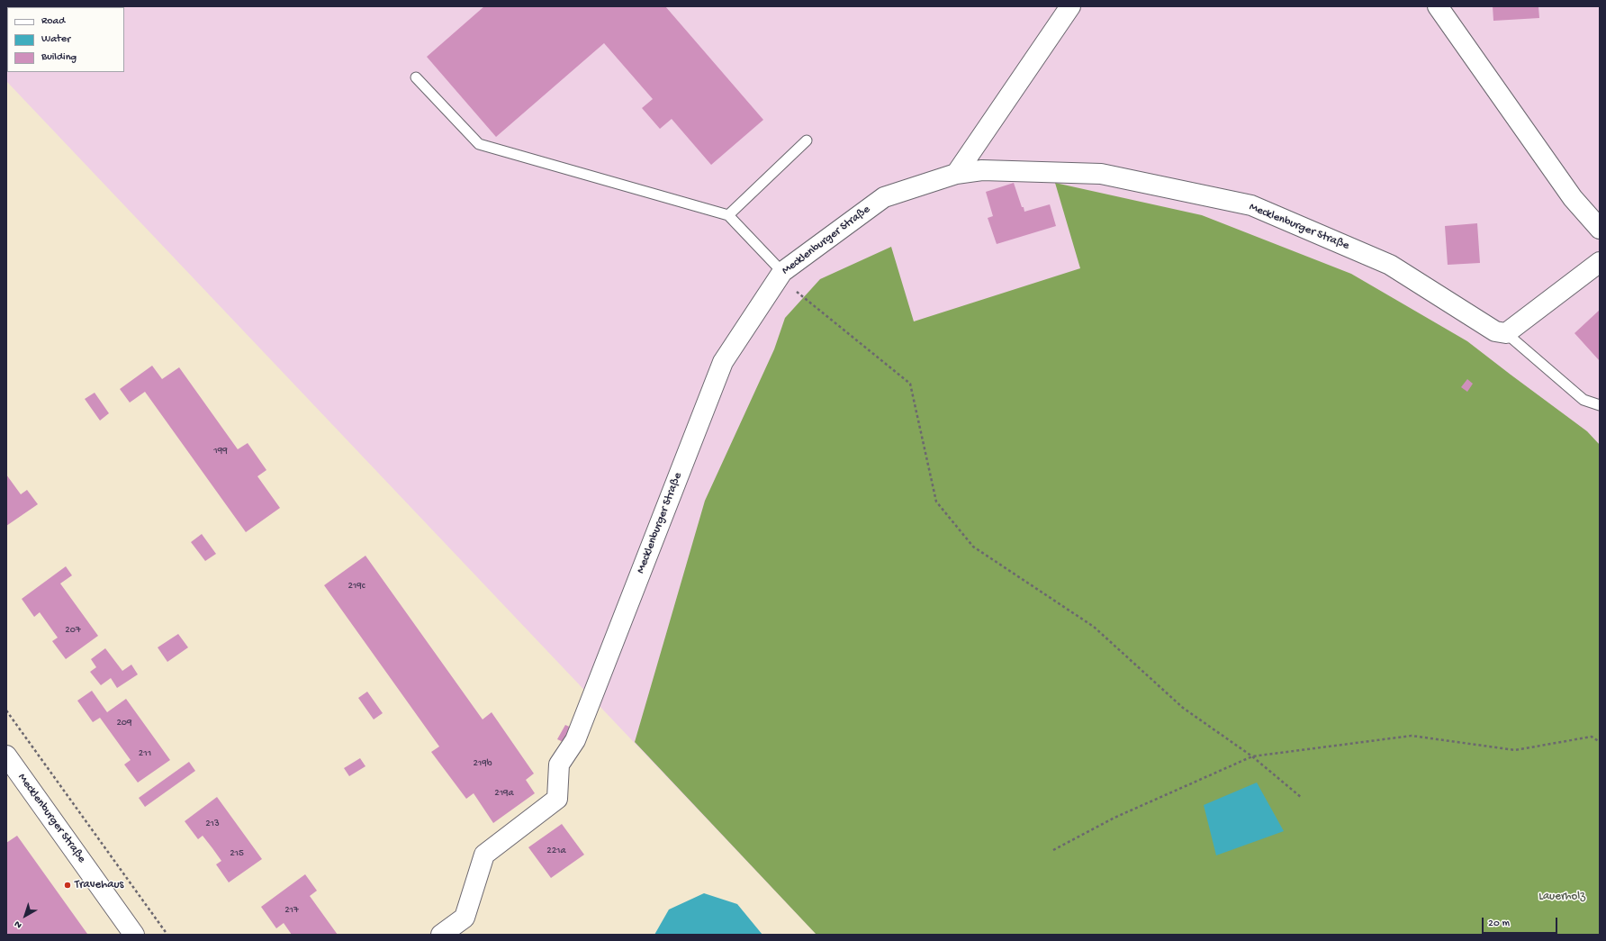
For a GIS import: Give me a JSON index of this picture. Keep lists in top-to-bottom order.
{
  "streets": {
    "street": ["Mecklenburger Straße"]
  },
  "parks": ["Lauerholz"],
  "places": ["Travehaus"],
  "house_numbers": [
    "199",
    "219c",
    "207",
    "209",
    "211",
    "219b",
    "219a",
    "213",
    "221a",
    "215",
    "217"
  ],
  "legend": ["Road", "Water", "Building"],
  "scale_bar": "20 m",
  "north": "bottom left"
}
